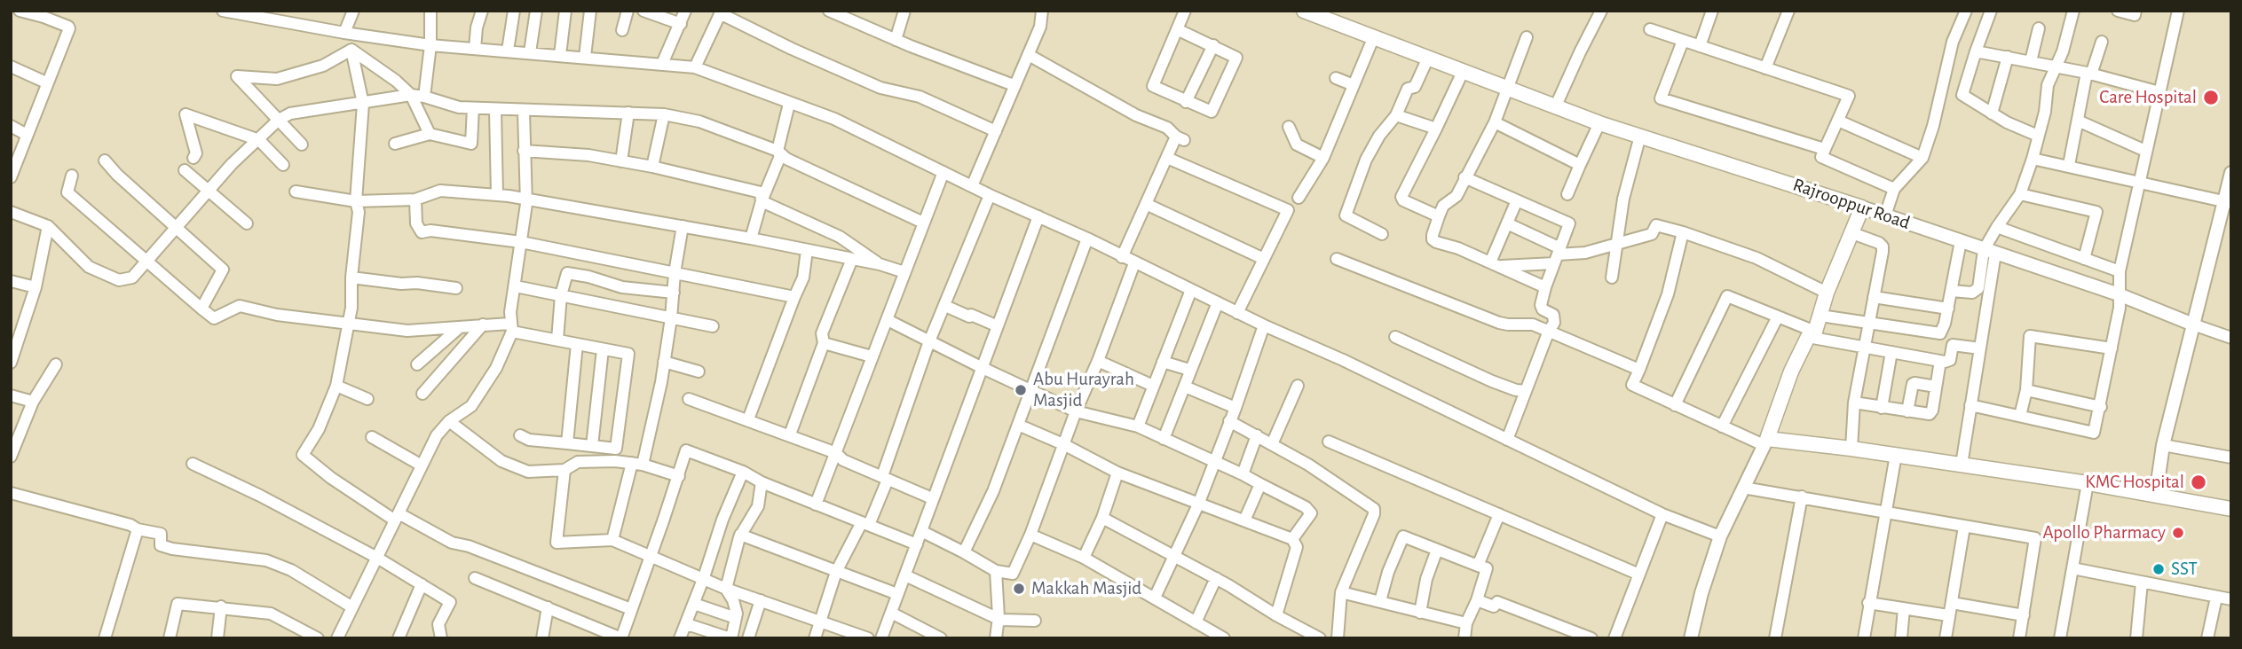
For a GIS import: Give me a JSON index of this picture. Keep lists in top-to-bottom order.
{
  "streets": {
    "main road": ["Rajrooppur Road"]
  },
  "places": [
    "Care Hospital",
    "Abu Hurayrah Masjid",
    "KMC Hospital",
    "Apollo Pharmacy",
    "SST",
    "Makkah Masjid"
  ]
}
